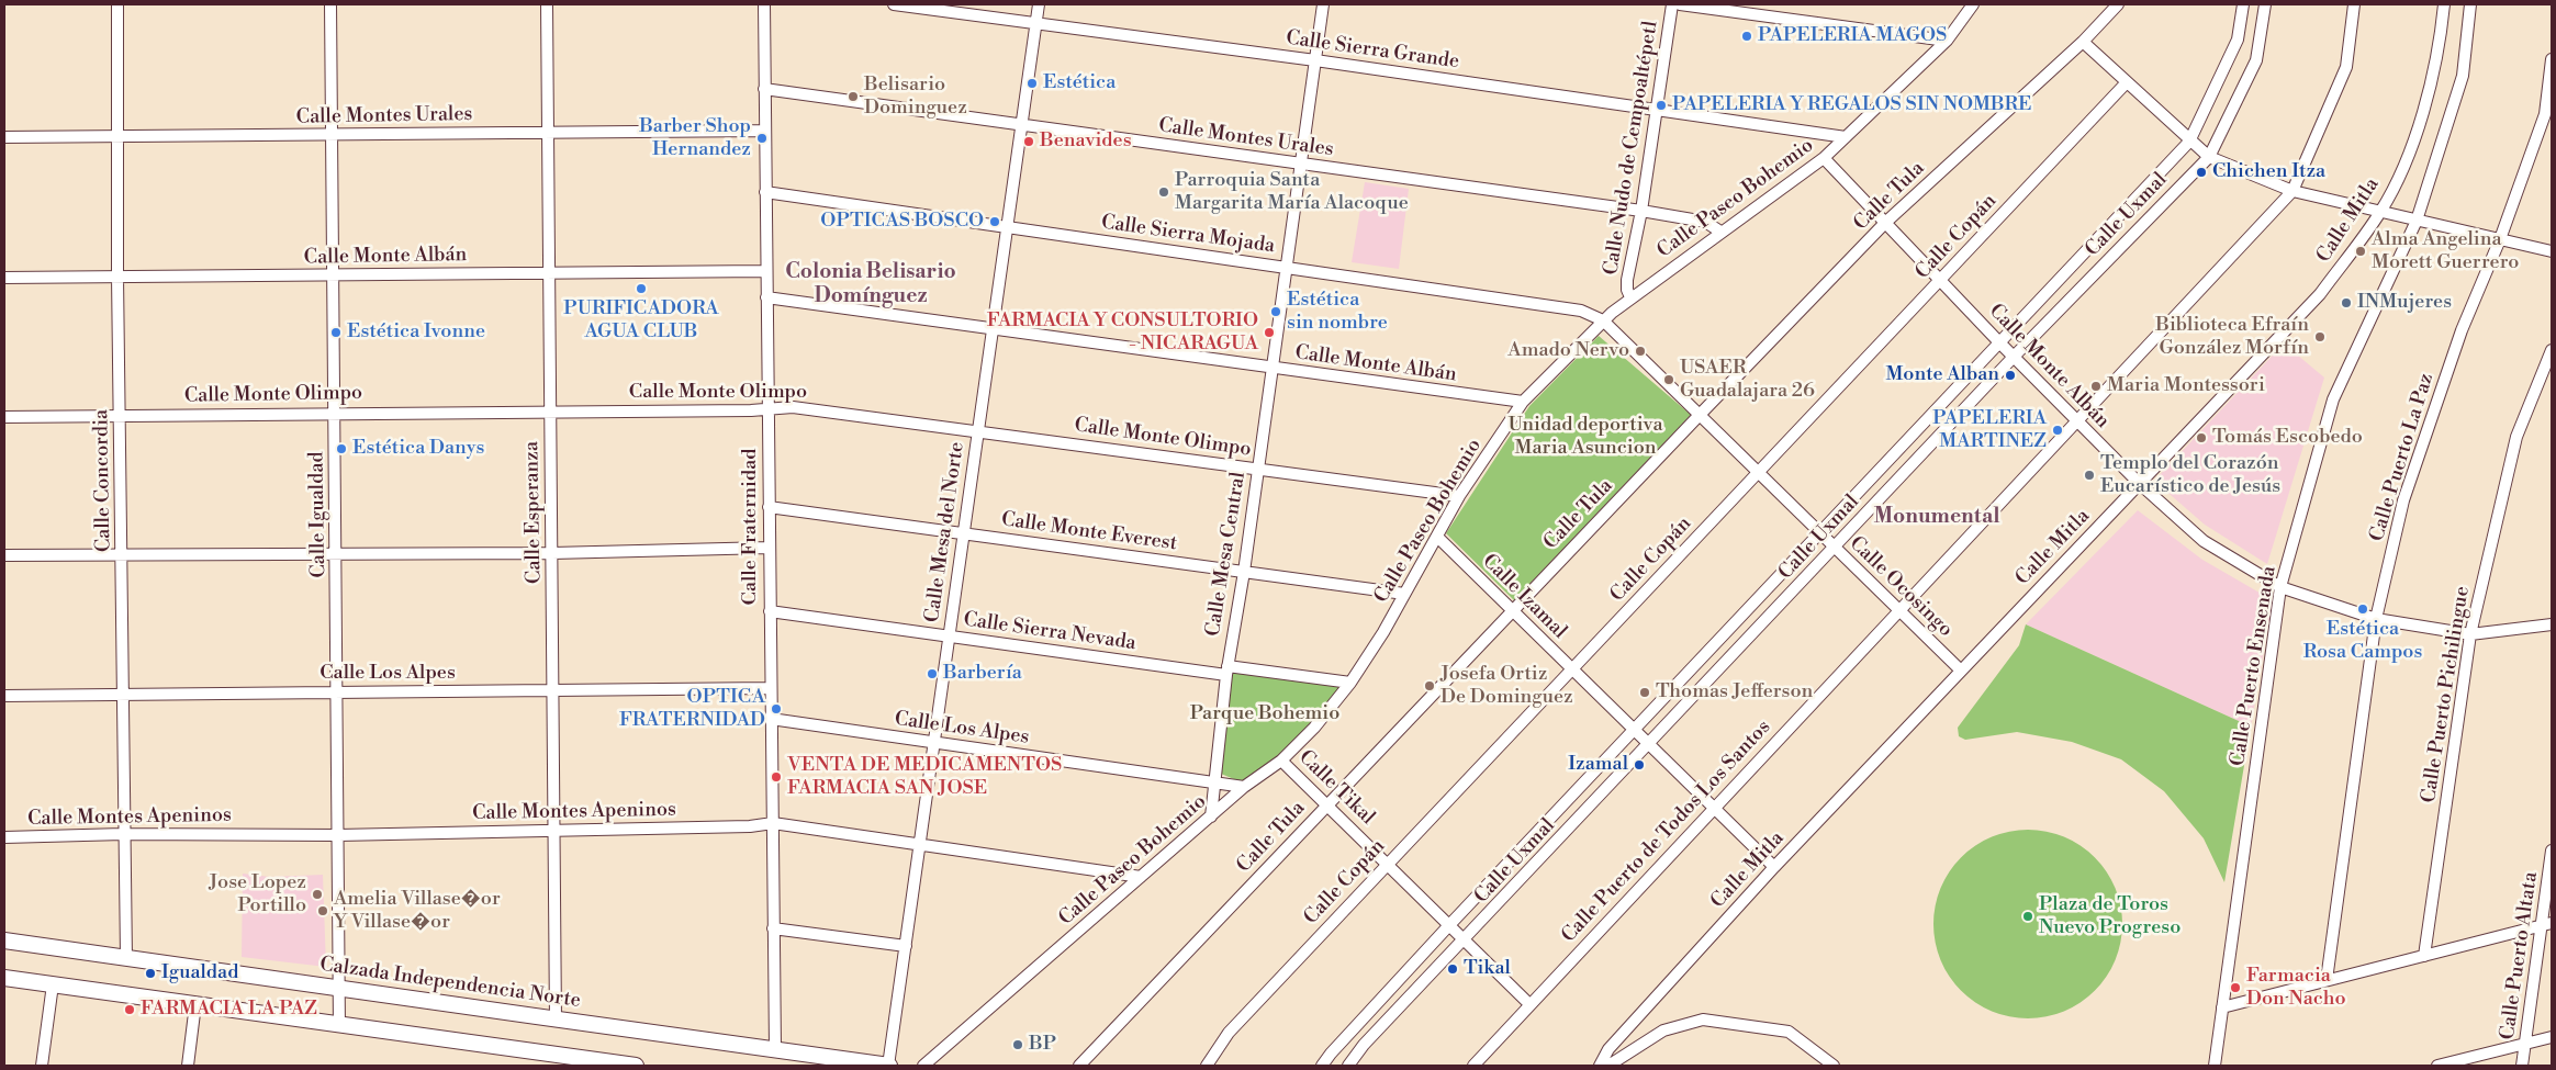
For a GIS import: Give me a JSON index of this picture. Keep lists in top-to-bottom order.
{
  "streets": {
    "main road": ["Calzada Independencia Norte"],
    "street": [
      "Calle Sierra Grande",
      "Calle Montes Urales",
      "Calle Nudo de Cempoaltépetl",
      "Calle Tula",
      "Calle Paseo Bohemio",
      "Calle Uxmal",
      "Calle Mitla",
      "Calle Sierra Mojada",
      "Calle Copán",
      "Calle Monte Albán",
      "Calle Monte Olimpo",
      "Calle Puerto La Paz",
      "Calle Concordia",
      "Calle Esperanza",
      "Calle Igualdad",
      "Calle Fraternidad",
      "Calle Mesa del Norte",
      "Calle Monte Everest",
      "Calle Mesa Central",
      "Calle Ocosingo",
      "Calle Izamal",
      "Calle Sierra Nevada",
      "Calle Puerto Ensenada",
      "Calle Los Alpes",
      "Calle Puerto Pichilingue",
      "Calle Tikal",
      "Calle Montes Apeninos",
      "Calle Puerto de Todos Los Santos",
      "Calle Puerto Altata"
    ]
  },
  "crossings": [
    ["Calle Sierra Grande", "Calle Nudo de Cempoaltépetl"],
    ["Calle Sierra Grande", "Calle Paseo Bohemio"],
    ["Calle Sierra Grande", "Calle Mesa del Norte"],
    ["Calle Sierra Grande", "Calle Mesa Central"],
    ["Calle Montes Urales", "Calle Nudo de Cempoaltépetl"],
    ["Calle Montes Urales", "Calle Paseo Bohemio"],
    ["Calle Montes Urales", "Calle Concordia"],
    ["Calle Montes Urales", "Calle Esperanza"],
    ["Calle Montes Urales", "Calle Igualdad"],
    ["Calle Montes Urales", "Calle Fraternidad"],
    ["Calle Montes Urales", "Calle Mesa del Norte"],
    ["Calle Montes Urales", "Calle Mesa Central"],
    ["Calle Nudo de Cempoaltépetl", "Calle Paseo Bohemio"],
    ["Calle Tula", "Calle Monte Albán"],
    ["Calle Tula", "Calle Ocosingo"],
    ["Calle Tula", "Calle Izamal"],
    ["Calle Tula", "Calle Tikal"],
    ["Calle Paseo Bohemio", "Calle Sierra Mojada"],
    ["Calle Paseo Bohemio", "Calle Monte Albán"],
    ["Calle Paseo Bohemio", "Calle Monte Olimpo"],
    ["Calle Paseo Bohemio", "Calle Monte Everest"],
    ["Calle Paseo Bohemio", "Calle Mesa Central"],
    ["Calle Paseo Bohemio", "Calle Ocosingo"],
    ["Calle Paseo Bohemio", "Calle Izamal"],
    ["Calle Paseo Bohemio", "Calle Sierra Nevada"],
    ["Calle Paseo Bohemio", "Calle Los Alpes"],
    ["Calle Paseo Bohemio", "Calle Tikal"],
    ["Calle Paseo Bohemio", "Calle Montes Apeninos"],
    ["Calle Uxmal", "Calle Monte Albán"],
    ["Calle Uxmal", "Calle Ocosingo"],
    ["Calle Uxmal", "Calle Izamal"],
    ["Calle Uxmal", "Calle Tikal"],
    ["Calle Mitla", "Calle Monte Albán"],
    ["Calle Mitla", "Calle Ocosingo"],
    ["Calle Mitla", "Calle Izamal"],
    ["Calle Sierra Mojada", "Calle Fraternidad"],
    ["Calle Sierra Mojada", "Calle Mesa del Norte"],
    ["Calle Sierra Mojada", "Calle Mesa Central"],
    ["Calle Sierra Mojada", "Calle Ocosingo"],
    ["Calle Copán", "Calle Monte Albán"],
    ["Calle Copán", "Calle Ocosingo"],
    ["Calle Copán", "Calle Izamal"],
    ["Calle Copán", "Calle Tikal"],
    ["Calle Monte Albán", "Calle Puerto La Paz"],
    ["Calle Monte Albán", "Calle Concordia"],
    ["Calle Monte Albán", "Calle Esperanza"],
    ["Calle Monte Albán", "Calle Igualdad"],
    ["Calle Monte Albán", "Calle Fraternidad"],
    ["Calle Monte Albán", "Calle Mesa del Norte"],
    ["Calle Monte Albán", "Calle Mesa Central"],
    ["Calle Monte Albán", "Calle Puerto Ensenada"],
    ["Calle Monte Albán", "Calle Puerto Pichilingue"],
    ["Calle Monte Albán", "Calle Puerto de Todos Los Santos"],
    ["Calle Monte Olimpo", "Calle Concordia"],
    ["Calle Monte Olimpo", "Calle Esperanza"],
    ["Calle Monte Olimpo", "Calle Igualdad"],
    ["Calle Monte Olimpo", "Calle Fraternidad"],
    ["Calle Monte Olimpo", "Calle Mesa del Norte"],
    ["Calle Monte Olimpo", "Calle Mesa Central"],
    ["Calle Concordia", "Calle Los Alpes"],
    ["Calle Concordia", "Calle Montes Apeninos"],
    ["Calle Concordia", "Calzada Independencia Norte"],
    ["Calle Esperanza", "Calle Los Alpes"],
    ["Calle Esperanza", "Calle Montes Apeninos"],
    ["Calle Esperanza", "Calzada Independencia Norte"],
    ["Calle Igualdad", "Calle Los Alpes"],
    ["Calle Igualdad", "Calle Montes Apeninos"],
    ["Calle Igualdad", "Calzada Independencia Norte"],
    ["Calle Fraternidad", "Calle Monte Everest"],
    ["Calle Fraternidad", "Calle Sierra Nevada"],
    ["Calle Fraternidad", "Calle Los Alpes"],
    ["Calle Fraternidad", "Calle Montes Apeninos"],
    ["Calle Fraternidad", "Calzada Independencia Norte"],
    ["Calle Mesa del Norte", "Calle Monte Everest"],
    ["Calle Mesa del Norte", "Calle Sierra Nevada"],
    ["Calle Mesa del Norte", "Calle Los Alpes"],
    ["Calle Mesa del Norte", "Calle Montes Apeninos"],
    ["Calle Mesa del Norte", "Calzada Independencia Norte"],
    ["Calle Monte Everest", "Calle Mesa Central"],
    ["Calle Mesa Central", "Calle Sierra Nevada"],
    ["Calle Mesa Central", "Calle Los Alpes"],
    ["Calle Ocosingo", "Calle Puerto de Todos Los Santos"],
    ["Calle Izamal", "Calle Puerto de Todos Los Santos"],
    ["Calle Tikal", "Calle Puerto de Todos Los Santos"]
  ],
  "districts": ["Colonia Belisario Domínguez", "Monumental"],
  "parks": ["Unidad deportiva Maria Asuncion", "Parque Bohemio"],
  "places": [
    "PAPELERIA MAGOS",
    "Estética",
    "Belisario Dominguez",
    "PAPELERIA Y REGALOS SIN NOMBRE",
    "Barber Shop Hernandez",
    "Benavides",
    "Chichen Itza",
    "Parroquia Santa Margarita María Alacoque",
    "OPTICAS BOSCO",
    "Alma Angelina Morett Guerrero",
    "PURIFICADORA AGUA CLUB",
    "INMujeres",
    "Estética sin nombre",
    "Estética Ivonne",
    "FARMACIA Y CONSULTORIO - NICARAGUA",
    "Biblioteca Efraín González Morfín",
    "Amado Nervo",
    "Monte Alban",
    "USAER Guadalajara 26",
    "Maria Montessori",
    "PAPELERIA MARTINEZ",
    "Tomás Escobedo",
    "Estética Danys",
    "Templo del Corazón Eucarístico de Jesús",
    "Estética Rosa Campos",
    "Barbería",
    "Josefa Ortiz De Dominguez",
    "Thomas Jefferson",
    "OPTICA FRATERNIDAD",
    "Izamal",
    "VENTA DE MEDICAMENTOS FARMACIA SAN JOSE",
    "Jose Lopez Portillo",
    "Amelia Villase�or Y Villase�or",
    "Plaza de Toros Nuevo Progreso",
    "Tikal",
    "Igualdad",
    "Farmacia Don Nacho",
    "FARMACIA LA PAZ",
    "BP"
  ]
}
